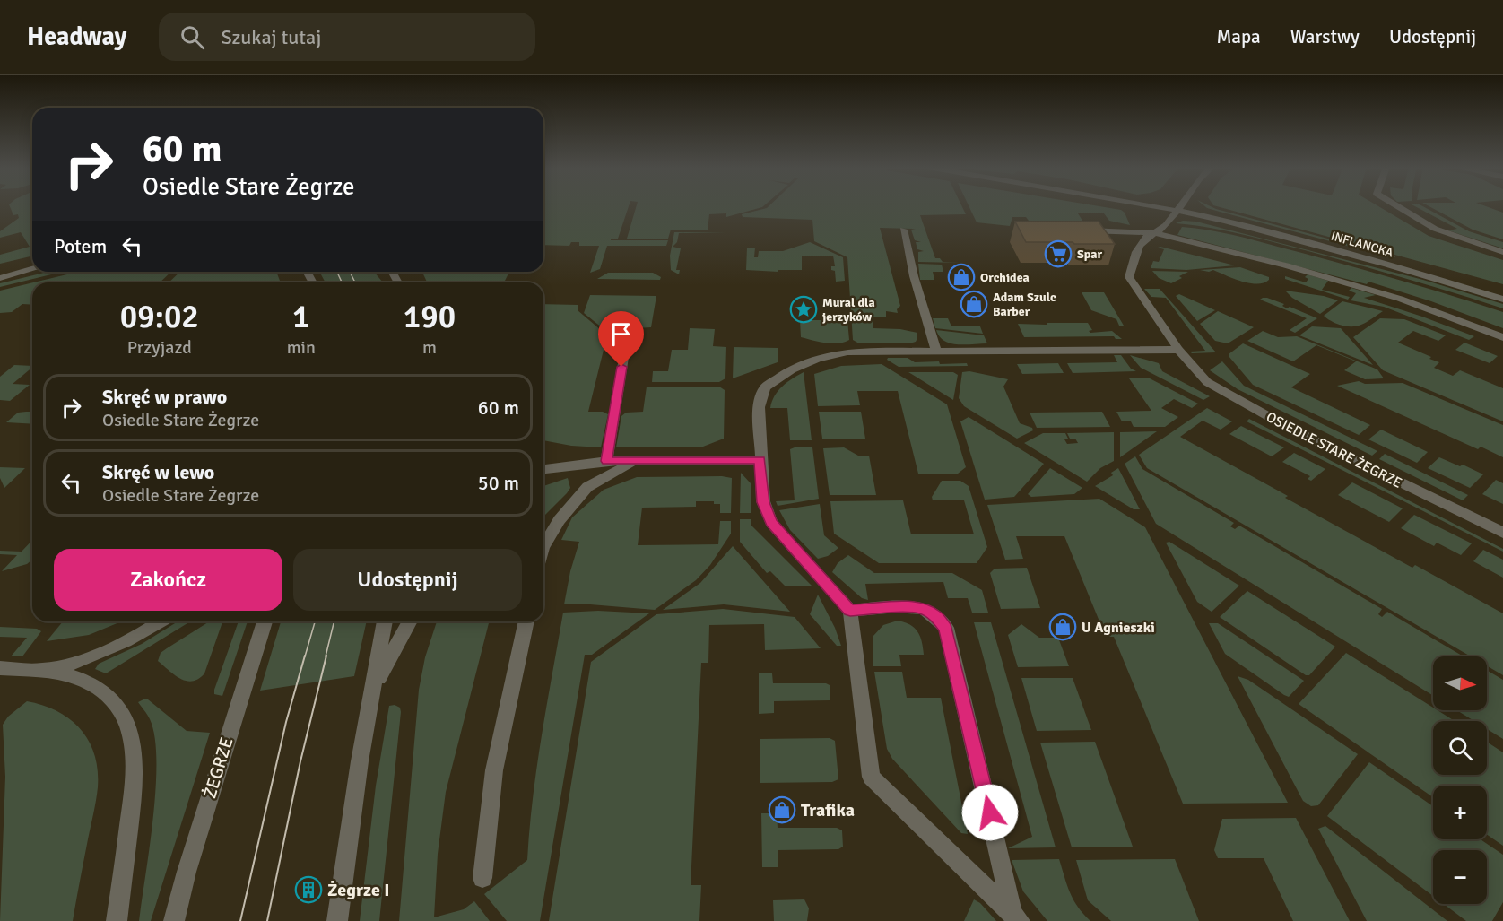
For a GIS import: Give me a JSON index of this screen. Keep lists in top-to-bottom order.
{
  "streets": {
    "street": ["INFLANCKA", "OSIEDLE STARE ŻEGRZE", "ŻEGRZE"]
  },
  "crossings": [
    ["INFLANCKA", "OSIEDLE STARE ŻEGRZE"]
  ],
  "places": {
    "supermarket": ["Spar"],
    "shop": [
      "Orchidea",
      "Adam Szulc Barber",
      "U Agnieszki",
      "Trafika"
    ],
    "place": ["Mural dla jerzyków"],
    "building": ["Żegrze I"]
  },
  "north": "right",
  "page": {
    "header": "Headway",
    "search": "Szukaj tutaj",
    "nav": ["Mapa", "Warstwy", "Udostępnij"],
    "turn": ["60 m", "Osiedle Stare Żegrze"],
    "then": "Potem",
    "eta": [
      "09:02",
      "Przyjazd",
      "1",
      "min",
      "190",
      "m"
    ],
    "list": [
      {
        "name": "Skręć w prawo",
        "note": "Osiedle Stare Żegrze",
        "value": "60 m"
      },
      {
        "name": "Skręć w lewo",
        "note": "Osiedle Stare Żegrze",
        "value": "50 m"
      }
    ],
    "buttons": ["Zakończ", "Udostępnij"],
    "map_buttons": ["+", "−"]
  }
}
